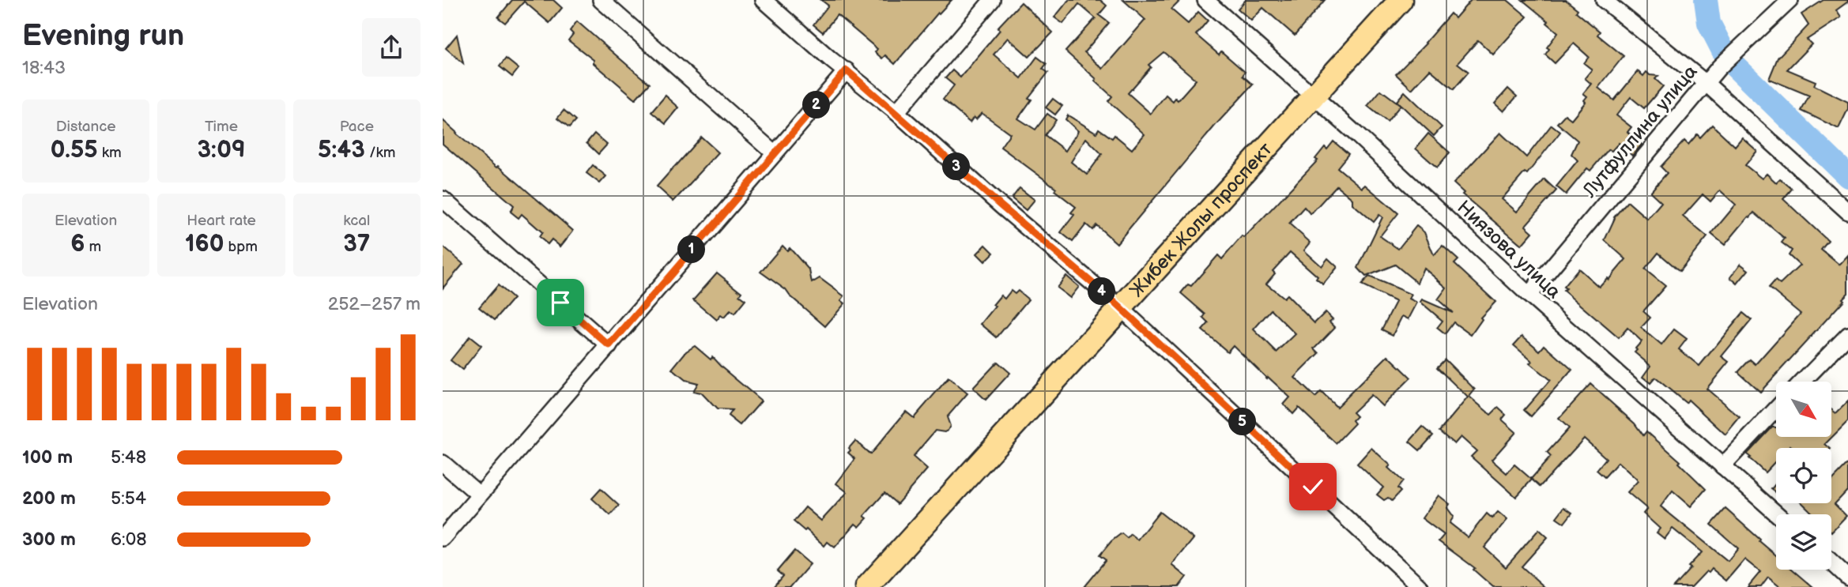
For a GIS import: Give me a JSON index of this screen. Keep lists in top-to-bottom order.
{
  "streets": {
    "highway": ["Жибек Жолы проспект"],
    "street": ["Лутфуллина улица", "Ниязова улица"]
  },
  "crossings": [
    ["Лутфуллина улица", "Ниязова улица"],
    ["Жибек Жолы проспект", "Ниязова улица"]
  ],
  "north": "bottom right",
  "page": {
    "heading": ["Evening run", "18:43"],
    "pins": [
      "2",
      "3",
      "1",
      "4",
      "5"
    ],
    "stats": [
      ["Distance", "0.55 km"],
      ["Time", "3:09"],
      ["Pace", "5:43 /km"],
      ["Elevation", "6 m"],
      ["Heart rate", "160 bpm"],
      ["kcal", "37"]
    ],
    "chart": ["Elevation", "252–257 m"],
    "list": [
      {
        "name": "100 m",
        "note": "5:48"
      },
      {
        "name": "200 m",
        "note": "5:54"
      },
      {
        "name": "300 m",
        "note": "6:08"
      }
    ]
  }
}
